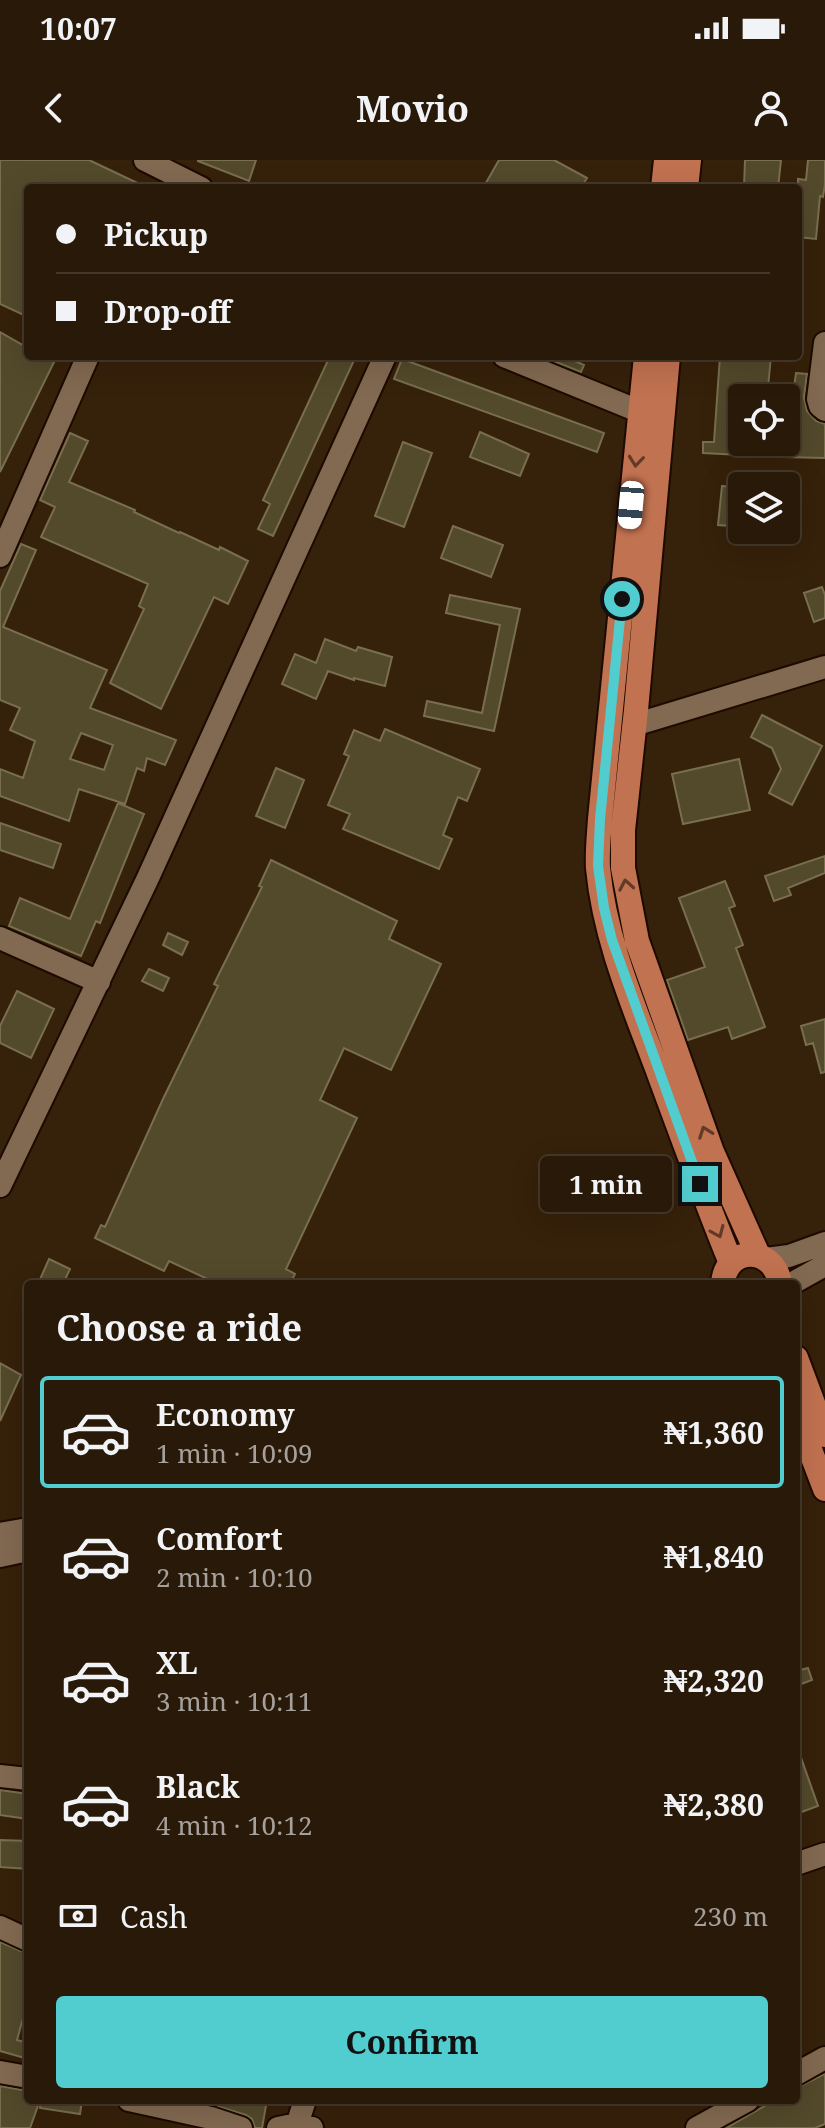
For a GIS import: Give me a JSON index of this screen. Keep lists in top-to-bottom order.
{
  "page": {
    "status": "10:07",
    "header": "Movio",
    "banner": ["Pickup", "Drop-off"],
    "bubble": "1 min",
    "heading": "Choose a ride",
    "list": [
      {
        "name": "Economy",
        "note": "1 min · 10:09",
        "value": "₦1,360"
      },
      {
        "name": "Comfort",
        "note": "2 min · 10:10",
        "value": "₦1,840"
      },
      {
        "name": "XL",
        "note": "3 min · 10:11",
        "value": "₦2,320"
      },
      {
        "name": "Black",
        "note": "4 min · 10:12",
        "value": "₦2,380"
      }
    ],
    "pay": ["Cash", "230 m"],
    "buttons": "Confirm"
  }
}
